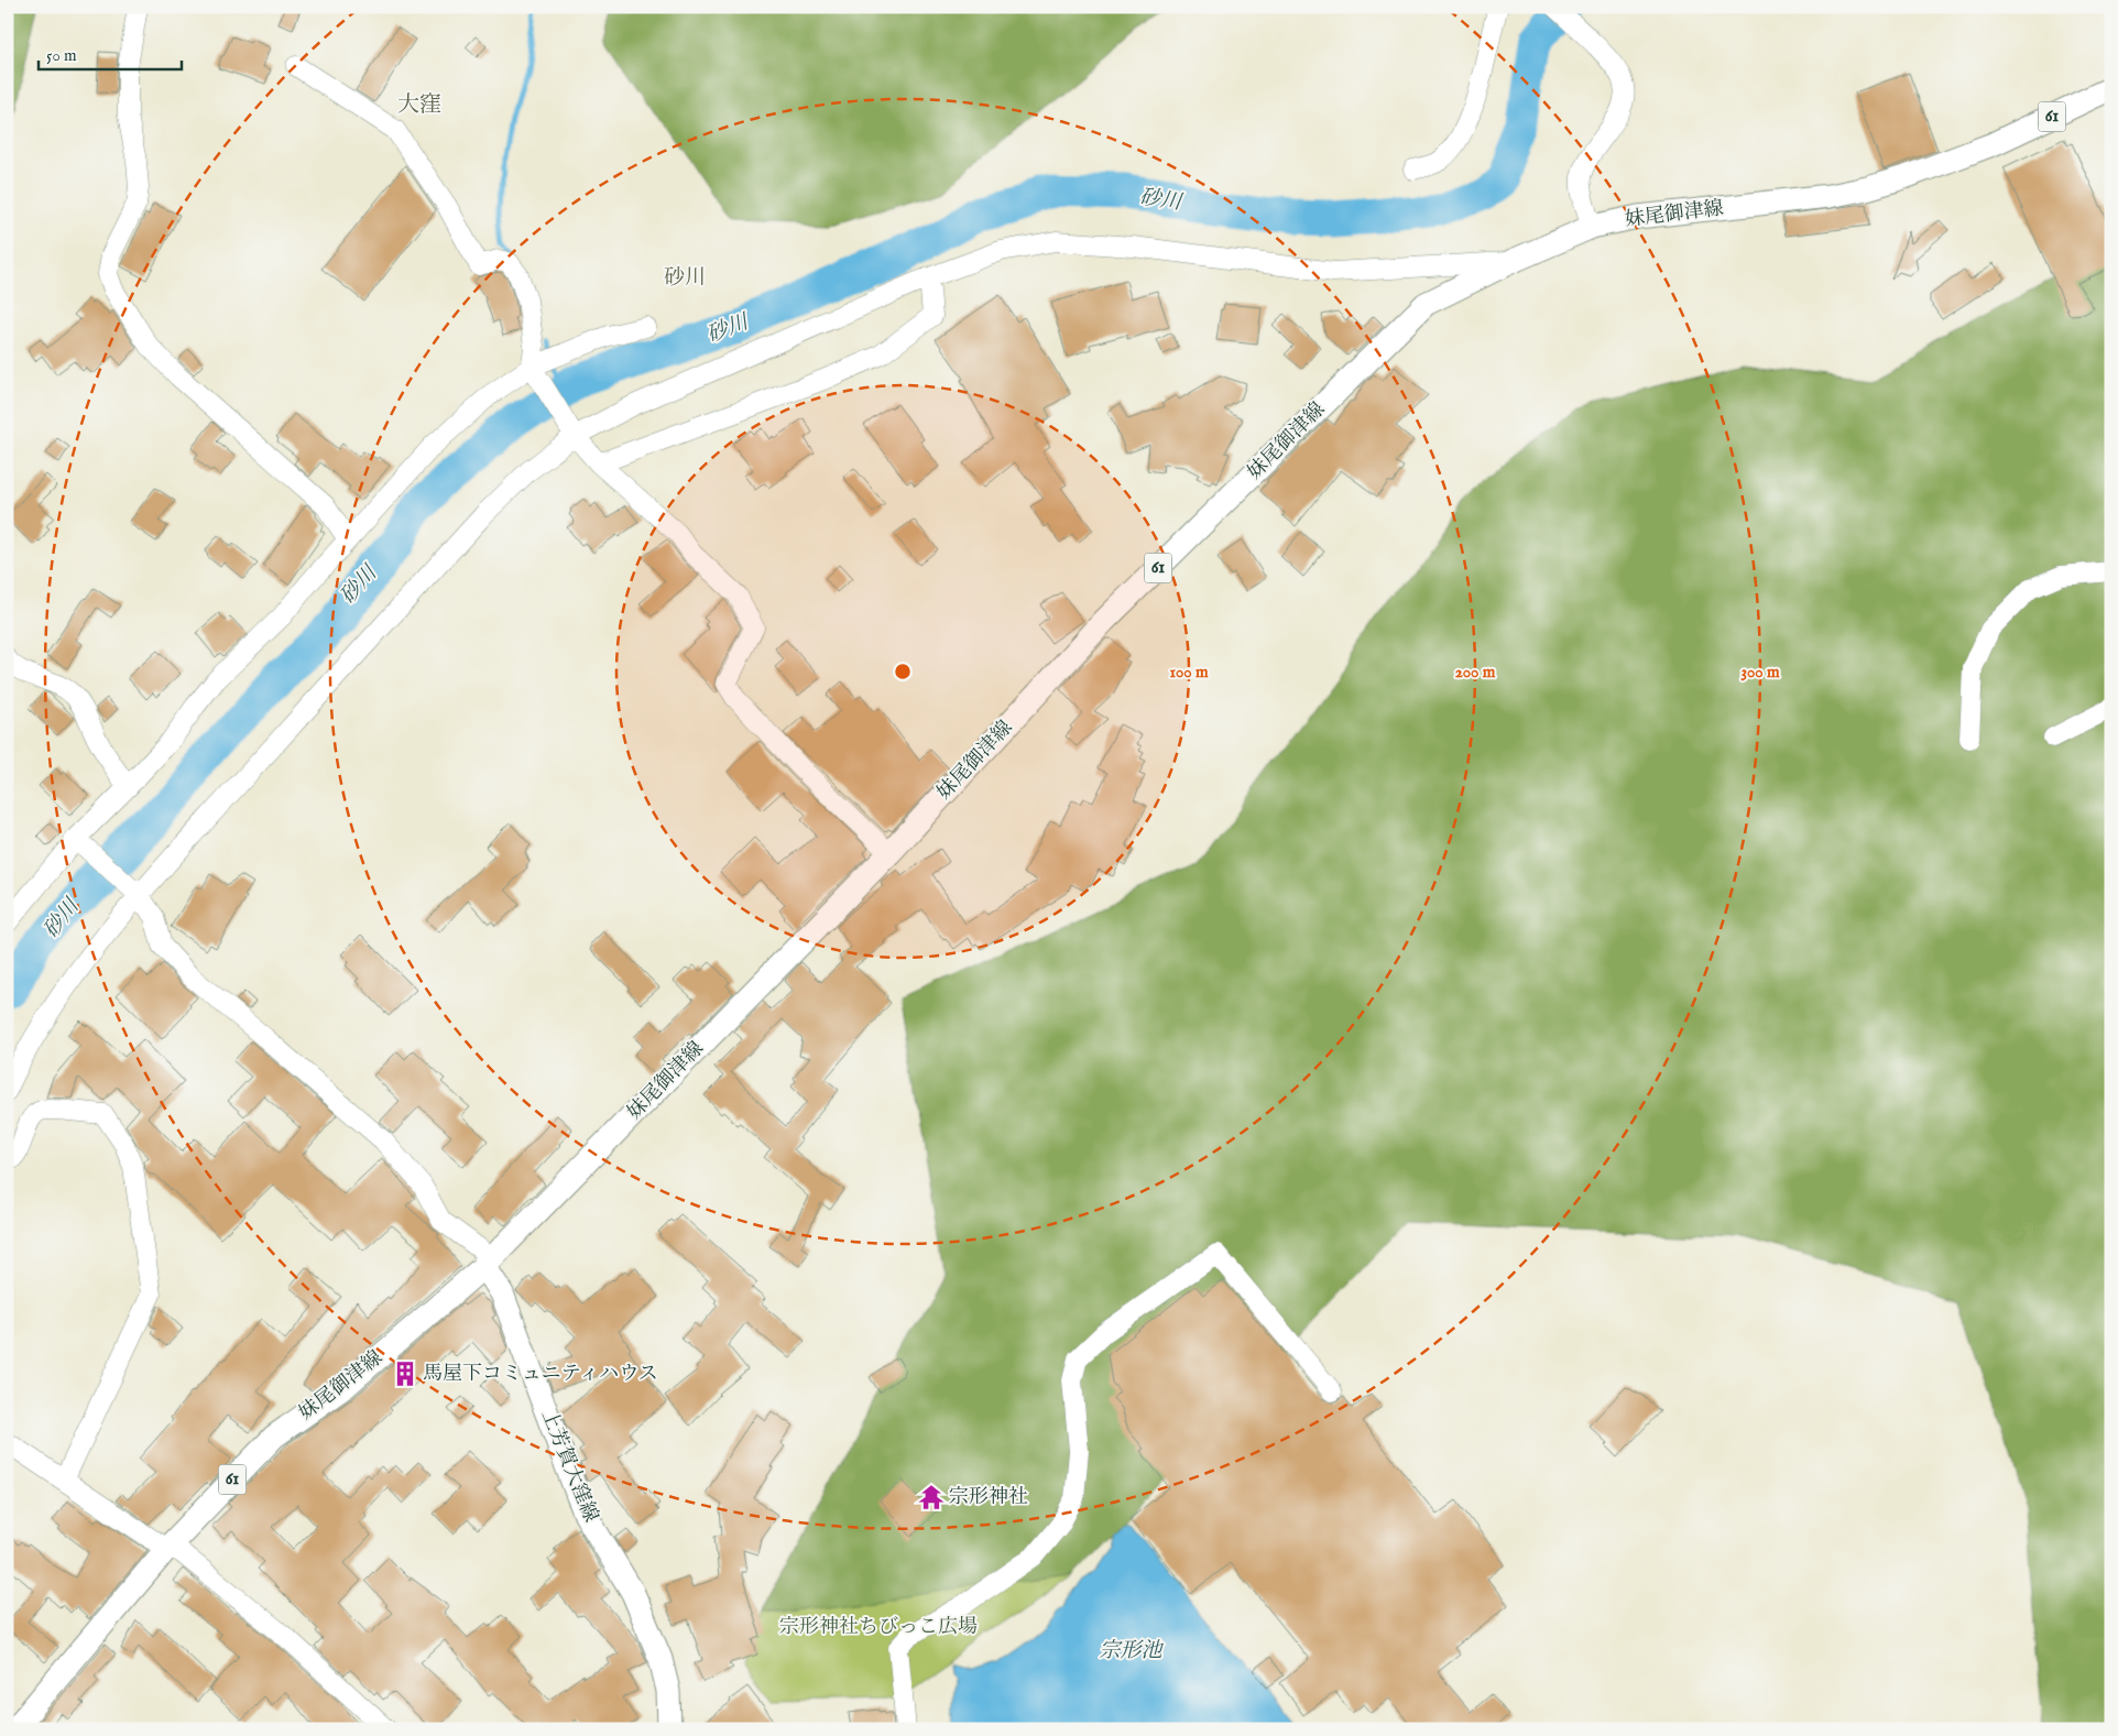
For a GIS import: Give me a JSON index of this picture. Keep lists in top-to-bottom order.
{
  "streets": {
    "main road": ["61", "妹尾御津線", "上芳賀大窪線"]
  },
  "crossings": [
    ["妹尾御津線", "上芳賀大窪線"]
  ],
  "districts": ["大窪", "砂川"],
  "water": ["砂川", "宗形池"],
  "parks": ["宗形神社ちびっこ広場"],
  "places": {
    "building": ["馬屋下コミュニティハウス"],
    "temple": ["宗形神社"]
  },
  "scale_bar": "50 m",
  "rings": ["100 m", "200 m", "300 m"]
}
